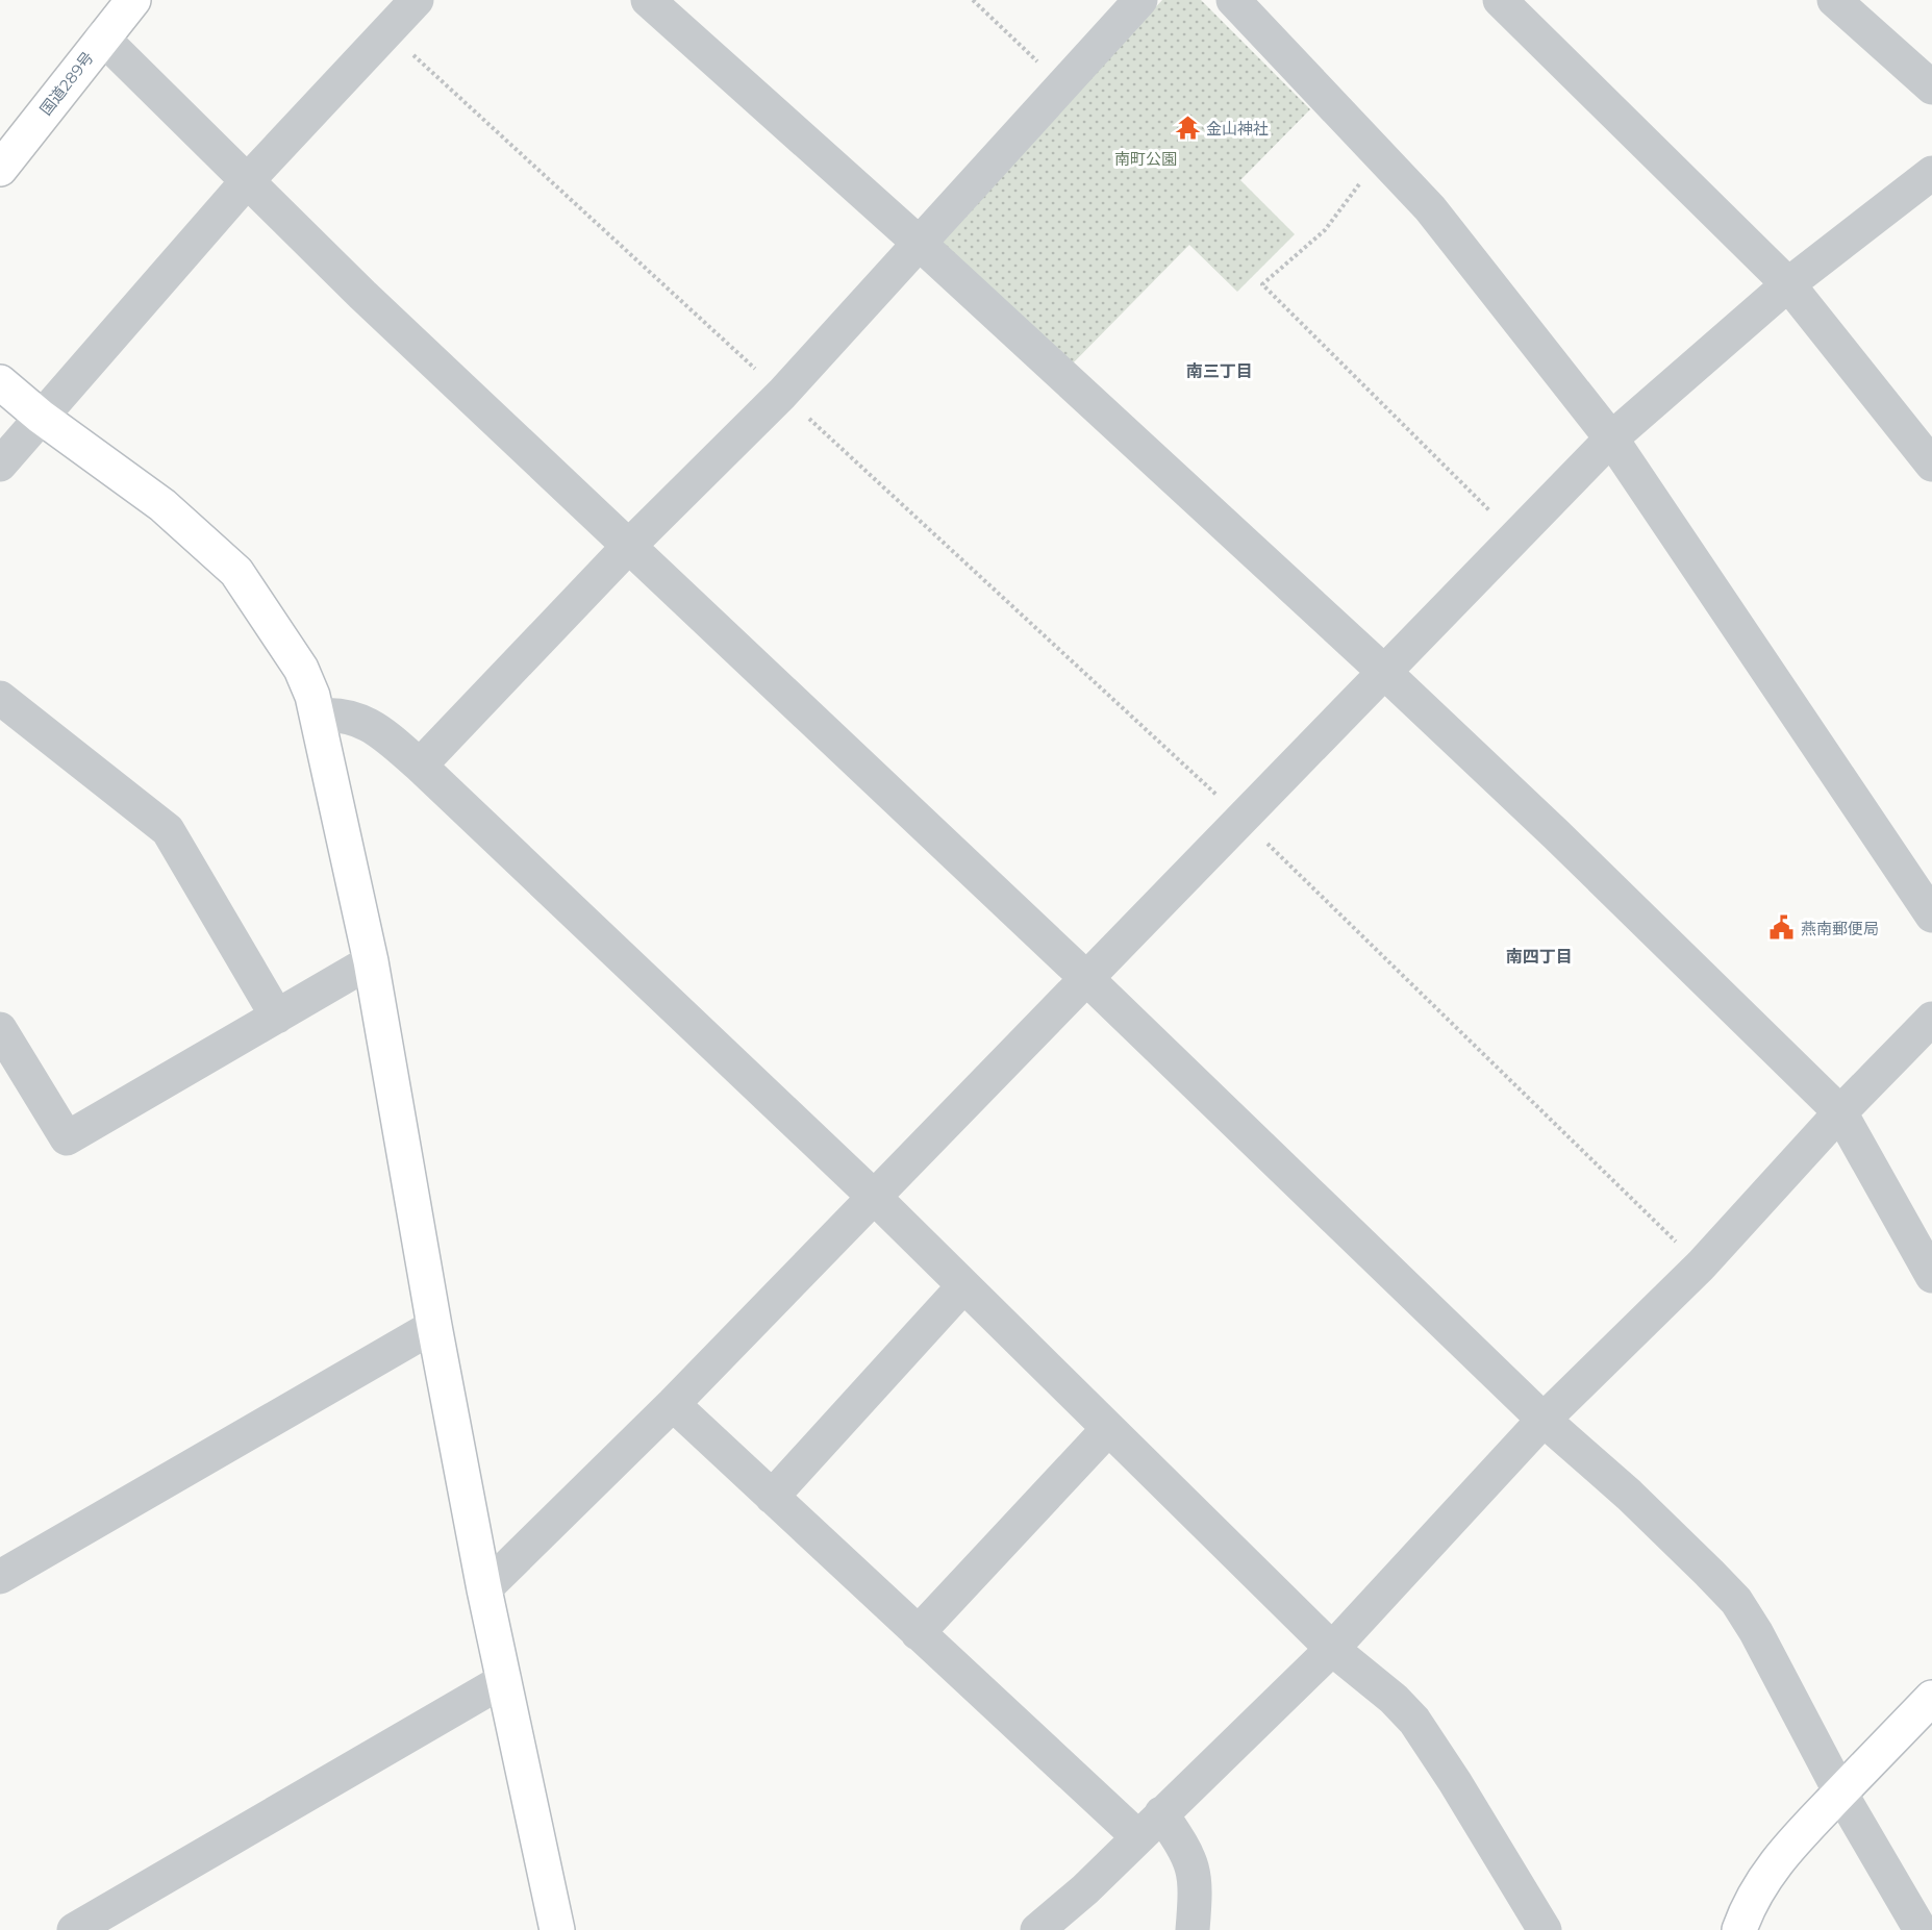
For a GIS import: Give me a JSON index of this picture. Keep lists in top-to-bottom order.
{
  "streets": {
    "main road": ["国道289号"]
  },
  "districts": ["南三丁目", "南四丁目"],
  "parks": ["南町公園"],
  "places": {
    "temple": ["金山神社"],
    "public building": ["燕南郵便局"]
  }
}
